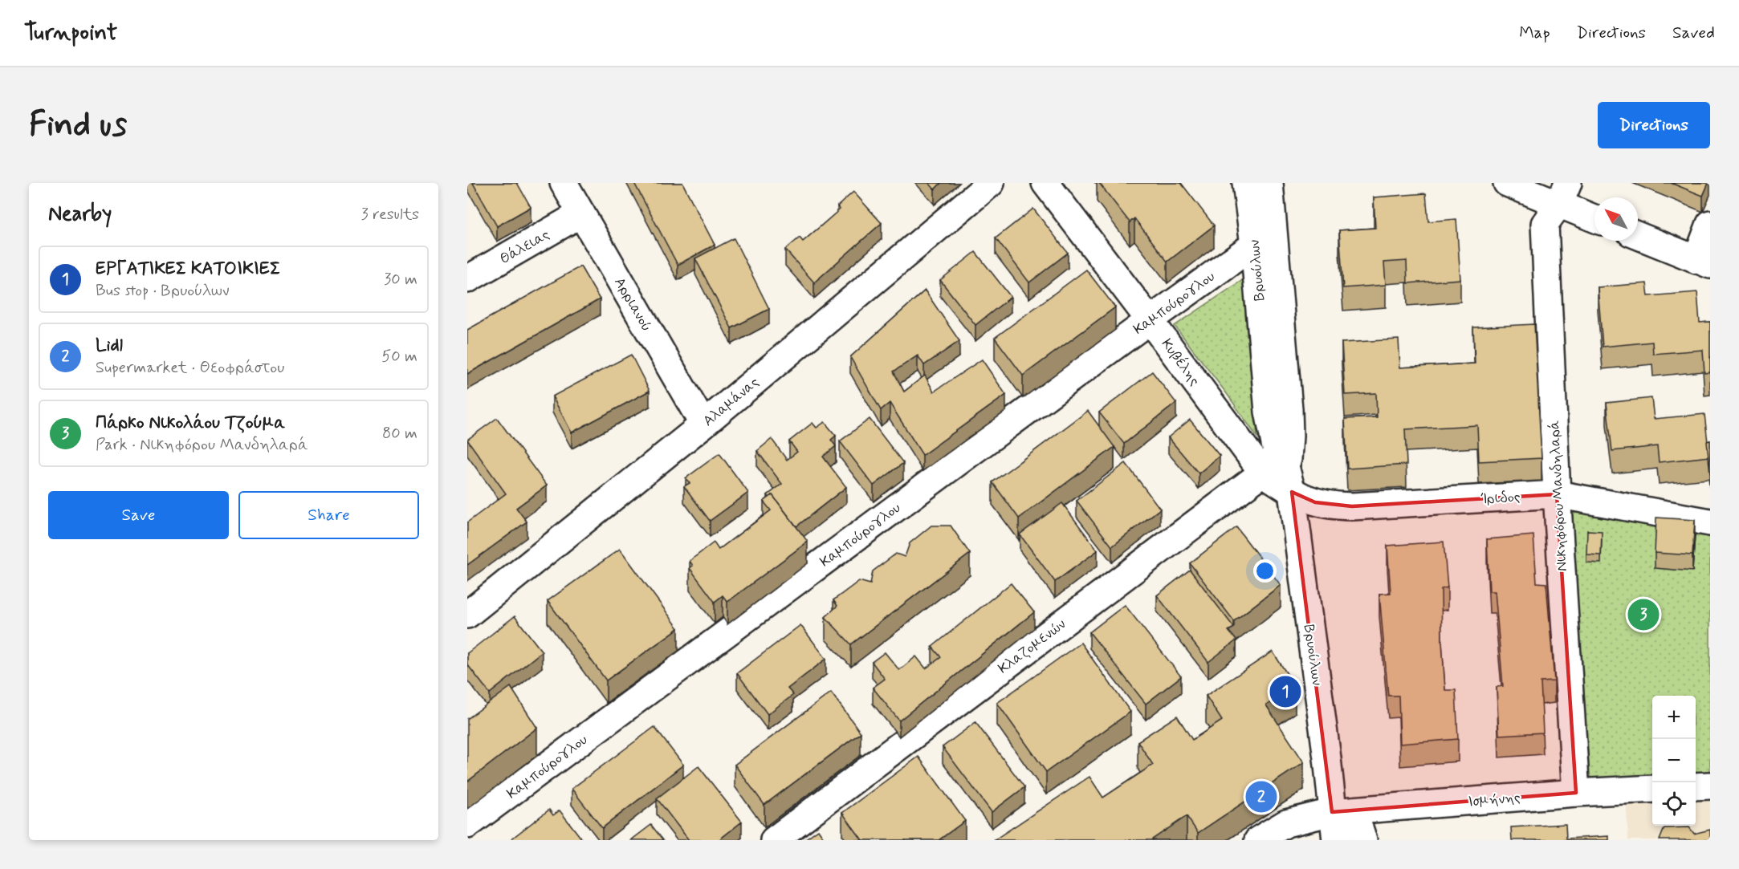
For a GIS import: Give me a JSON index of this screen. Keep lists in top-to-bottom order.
{
  "streets": {
    "street": [
      "Θάλειας",
      "Βρυούλων",
      "Καμπούρογλου",
      "Αρριανού",
      "Κυβέλης",
      "Αλαμάνας",
      "Νικηφόρου Μανδηλαρά",
      "Ίριδος",
      "Κλαζομενών",
      "Ισμήνης"
    ]
  },
  "crossings": [
    ["Θάλειας", "Αρριανού"],
    ["Βρυούλων", "Καμπούρογλου"],
    ["Βρυούλων", "Κυβέλης"],
    ["Βρυούλων", "Ίριδος"],
    ["Βρυούλων", "Κλαζομενών"],
    ["Βρυούλων", "Ισμήνης"],
    ["Καμπούρογλου", "Κυβέλης"],
    ["Αρριανού", "Αλαμάνας"],
    ["Κυβέλης", "Ίριδος"],
    ["Κυβέλης", "Κλαζομενών"],
    ["Νικηφόρου Μανδηλαρά", "Ίριδος"],
    ["Νικηφόρου Μανδηλαρά", "Ισμήνης"],
    ["Ίριδος", "Κλαζομενών"]
  ],
  "north": "top left",
  "page": {
    "header": "Turnpoint",
    "nav": ["Map", "Directions", "Saved"],
    "buttons": [
      "Directions",
      ["Save", "Share"]
    ],
    "title": "Find us",
    "heading": ["Nearby", "3 results"],
    "list": [
      {
        "mark": "1",
        "name": "ΕΡΓΑΤΙΚΕΣ ΚΑΤΟΙΚΙΕΣ",
        "note": "Bus stop · Βρυούλων",
        "value": "30 m"
      },
      {
        "mark": "2",
        "name": "Lidl",
        "note": "Supermarket · Θεοφράστου",
        "value": "50 m"
      },
      {
        "mark": "3",
        "name": "Πάρκο Νικολάου Τζούμα",
        "note": "Park · Νικηφόρου Μανδηλαρά",
        "value": "80 m"
      }
    ],
    "pins": ["3", "1", "2"],
    "map_buttons": ["+", "−"]
  }
}
